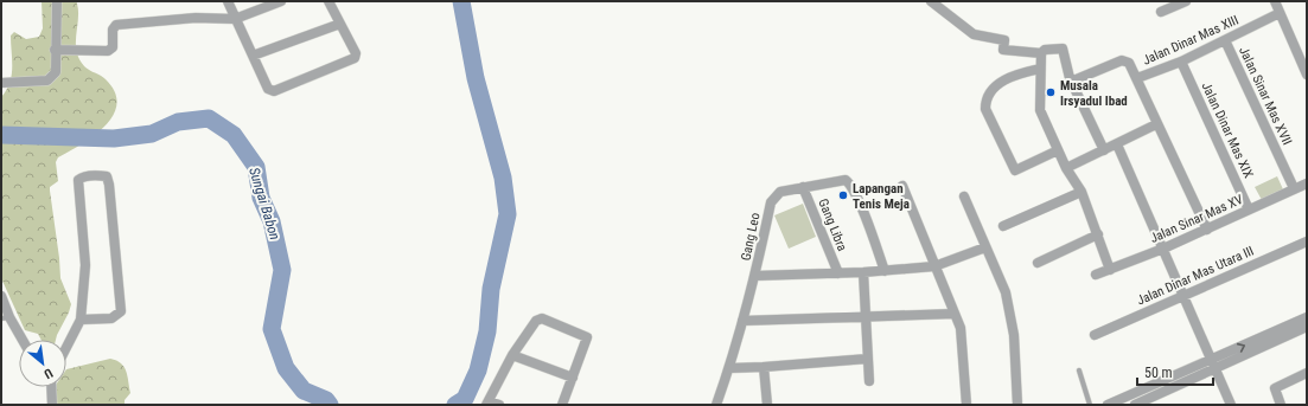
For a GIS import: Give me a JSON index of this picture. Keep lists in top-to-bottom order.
{
  "streets": {
    "street": [
      "Jalan Dinar Mas XIII",
      "Jalan Sinar Mas XVII",
      "Jalan Dinar Mas XIX",
      "Jalan Sinar Mas XV",
      "Gang Libra",
      "Gang Leo",
      "Jalan Dinar Mas Utara III"
    ]
  },
  "crossings": [
    ["Jalan Dinar Mas XIII", "Jalan Sinar Mas XVII"],
    ["Jalan Dinar Mas XIII", "Jalan Dinar Mas XIX"],
    ["Jalan Sinar Mas XVII", "Jalan Sinar Mas XV"],
    ["Jalan Dinar Mas XIX", "Jalan Sinar Mas XV"],
    ["Gang Libra", "Gang Leo"]
  ],
  "water": ["Sungai Babon"],
  "places": ["Musala Irsyadul Ibad", "Lapangan Tenis Meja"],
  "scale_bar": "50 m",
  "north": "bottom right"
}
